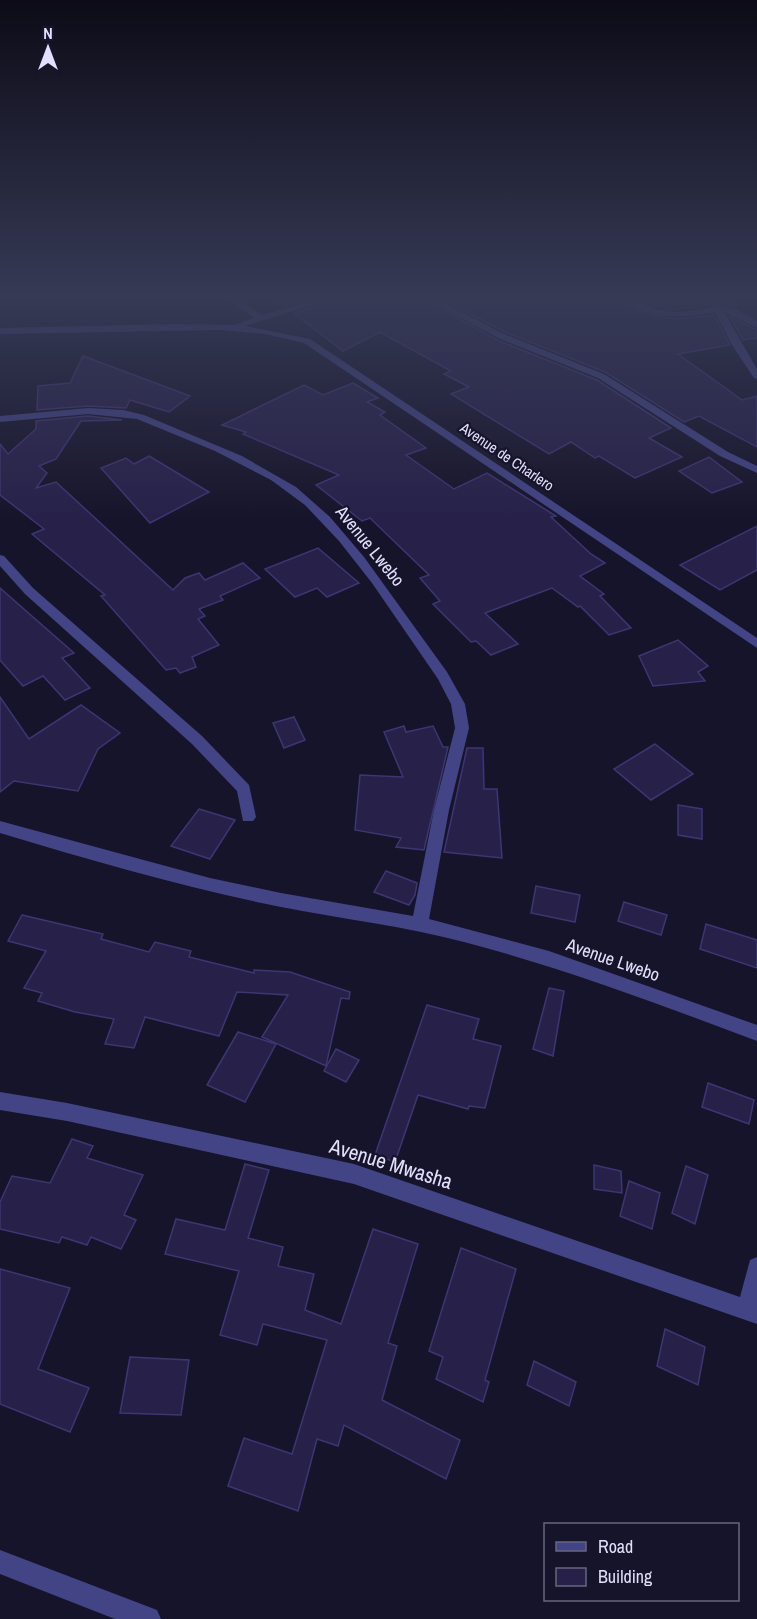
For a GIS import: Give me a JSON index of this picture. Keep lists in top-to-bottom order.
{
  "streets": {
    "street": ["Avenue de Charlero", "Avenue Lwebo", "Avenue Mwasha"]
  },
  "legend": ["Road", "Building"],
  "north": "top"
}
